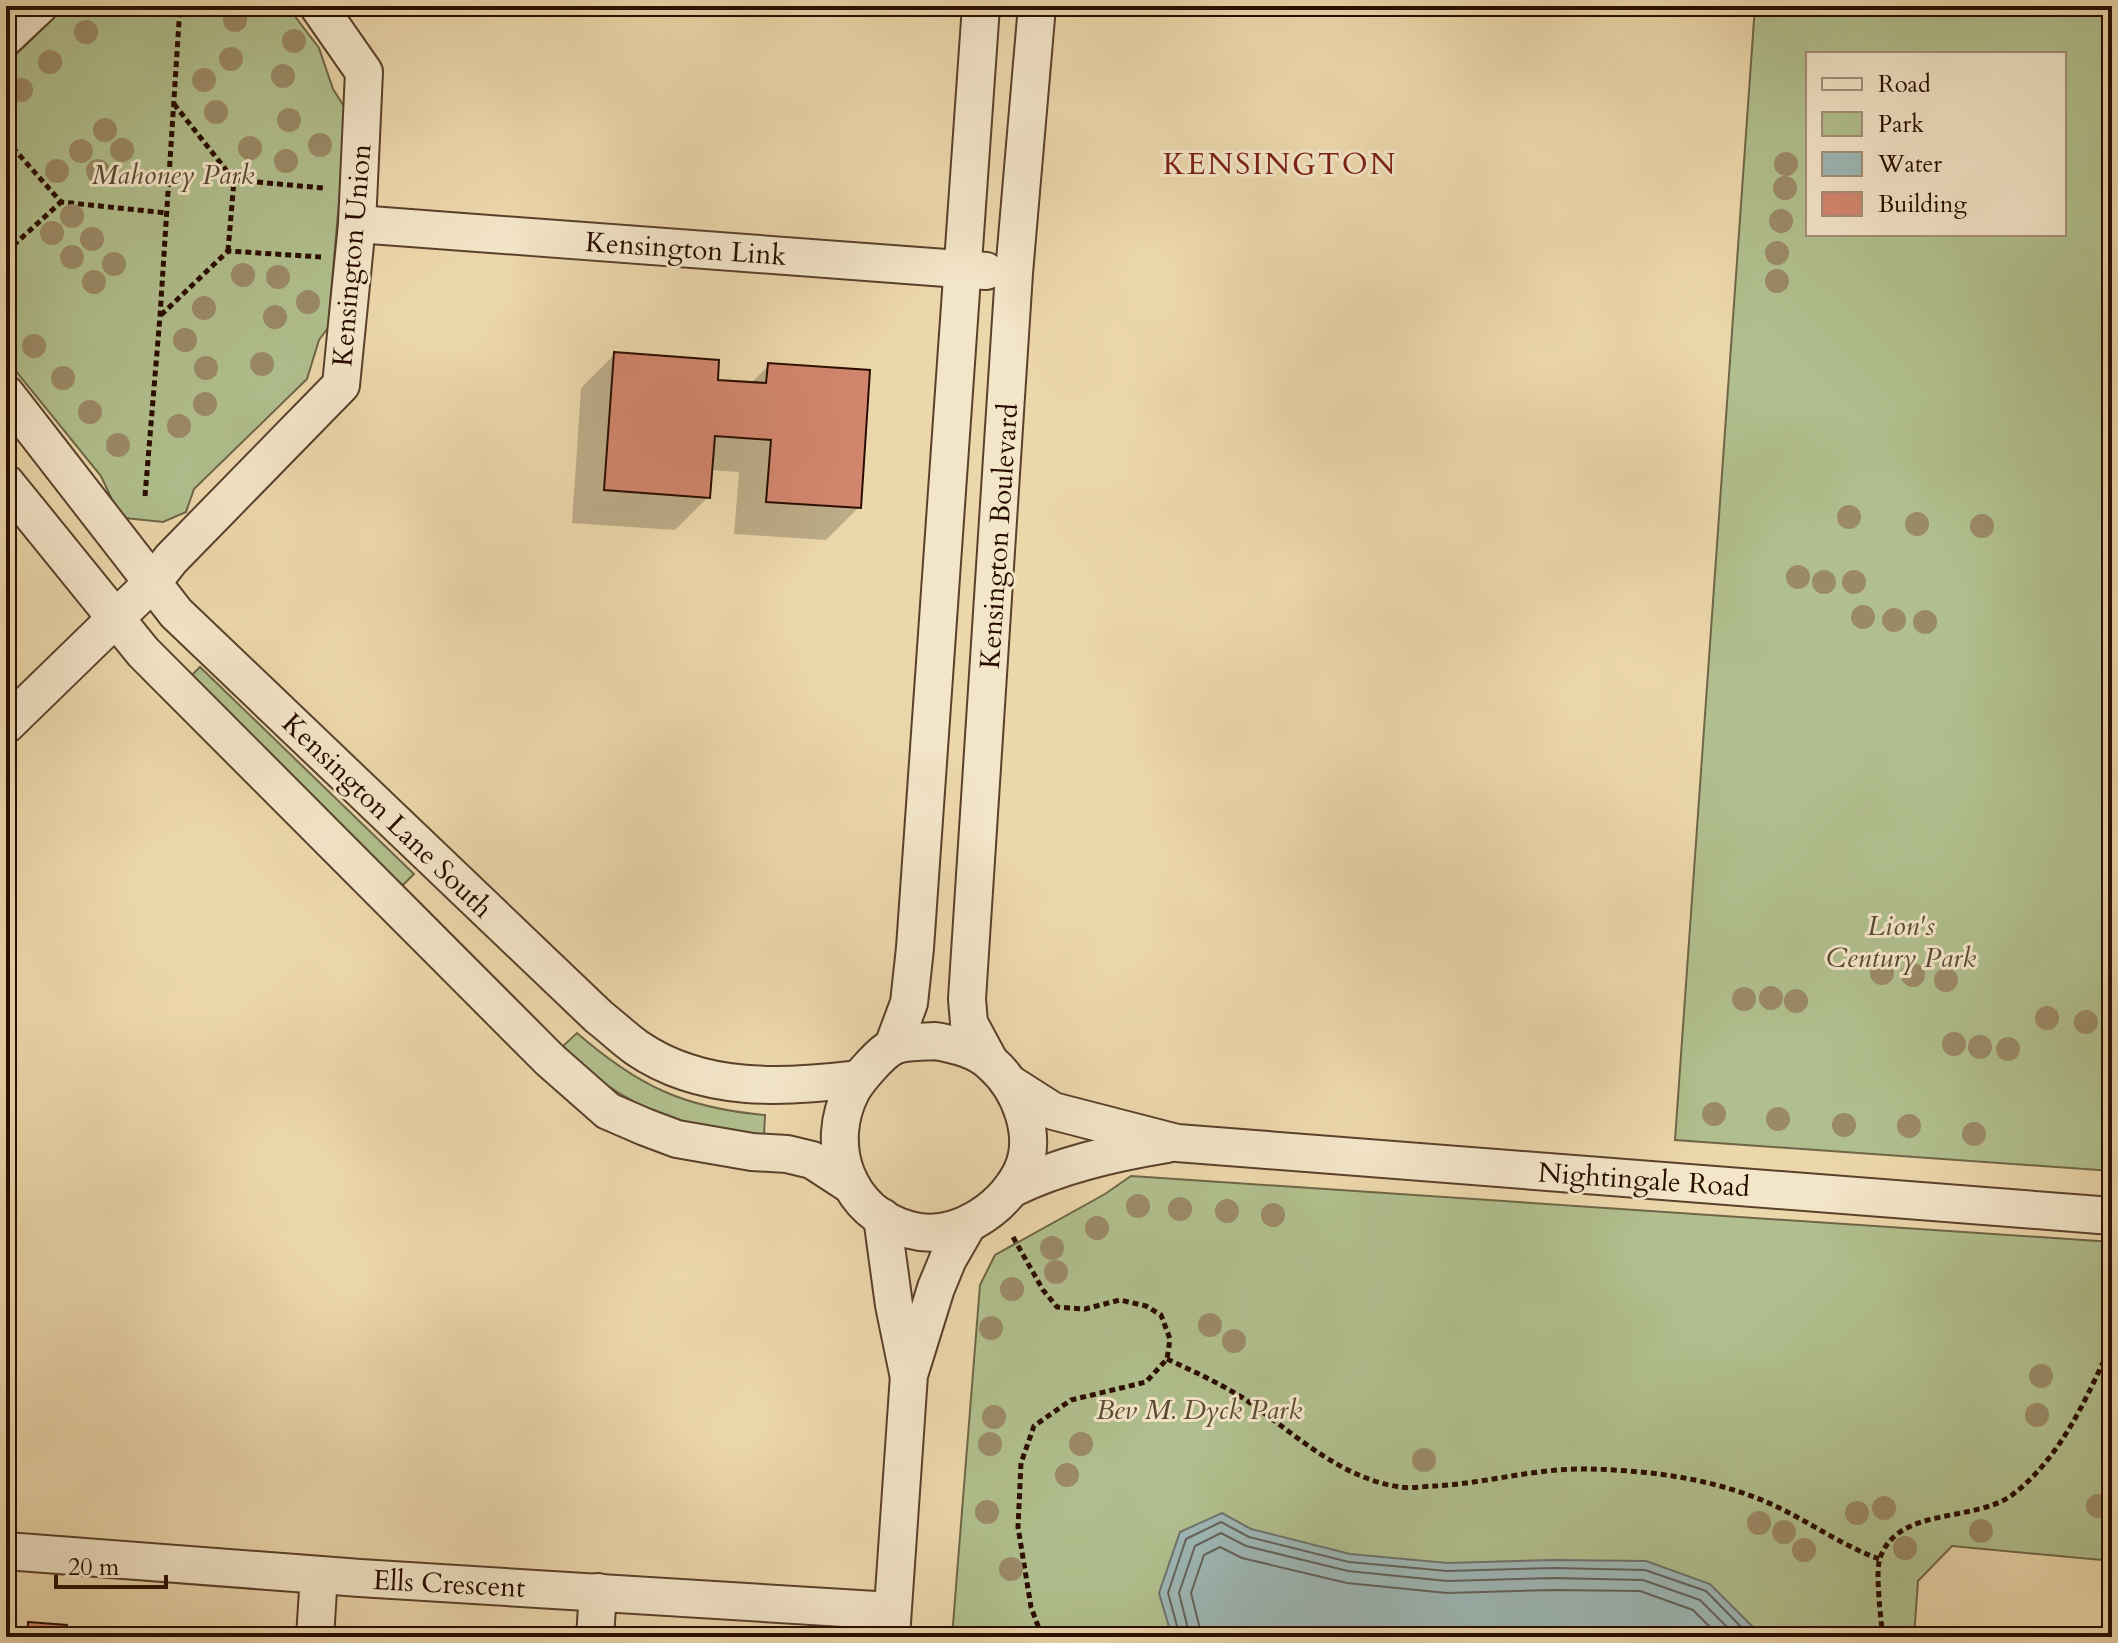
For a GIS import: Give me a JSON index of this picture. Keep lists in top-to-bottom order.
{
  "streets": {
    "street": [
      "Kensington Link",
      "Kensington Union",
      "Kensington Boulevard",
      "Kensington Lane South",
      "Nightingale Road",
      "Ells Crescent"
    ]
  },
  "crossings": [
    ["Kensington Link", "Kensington Union"],
    ["Kensington Link", "Kensington Boulevard"],
    ["Kensington Union", "Kensington Lane South"],
    ["Kensington Boulevard", "Kensington Lane South"],
    ["Kensington Boulevard", "Nightingale Road"],
    ["Kensington Lane South", "Nightingale Road"]
  ],
  "districts": ["KENSINGTON"],
  "parks": ["Mahoney Park", "Lion's Century Park", "Bev M. Dyck Park"],
  "legend": [
    "Road",
    "Park",
    "Water",
    "Building"
  ],
  "scale_bar": "20 m"
}
